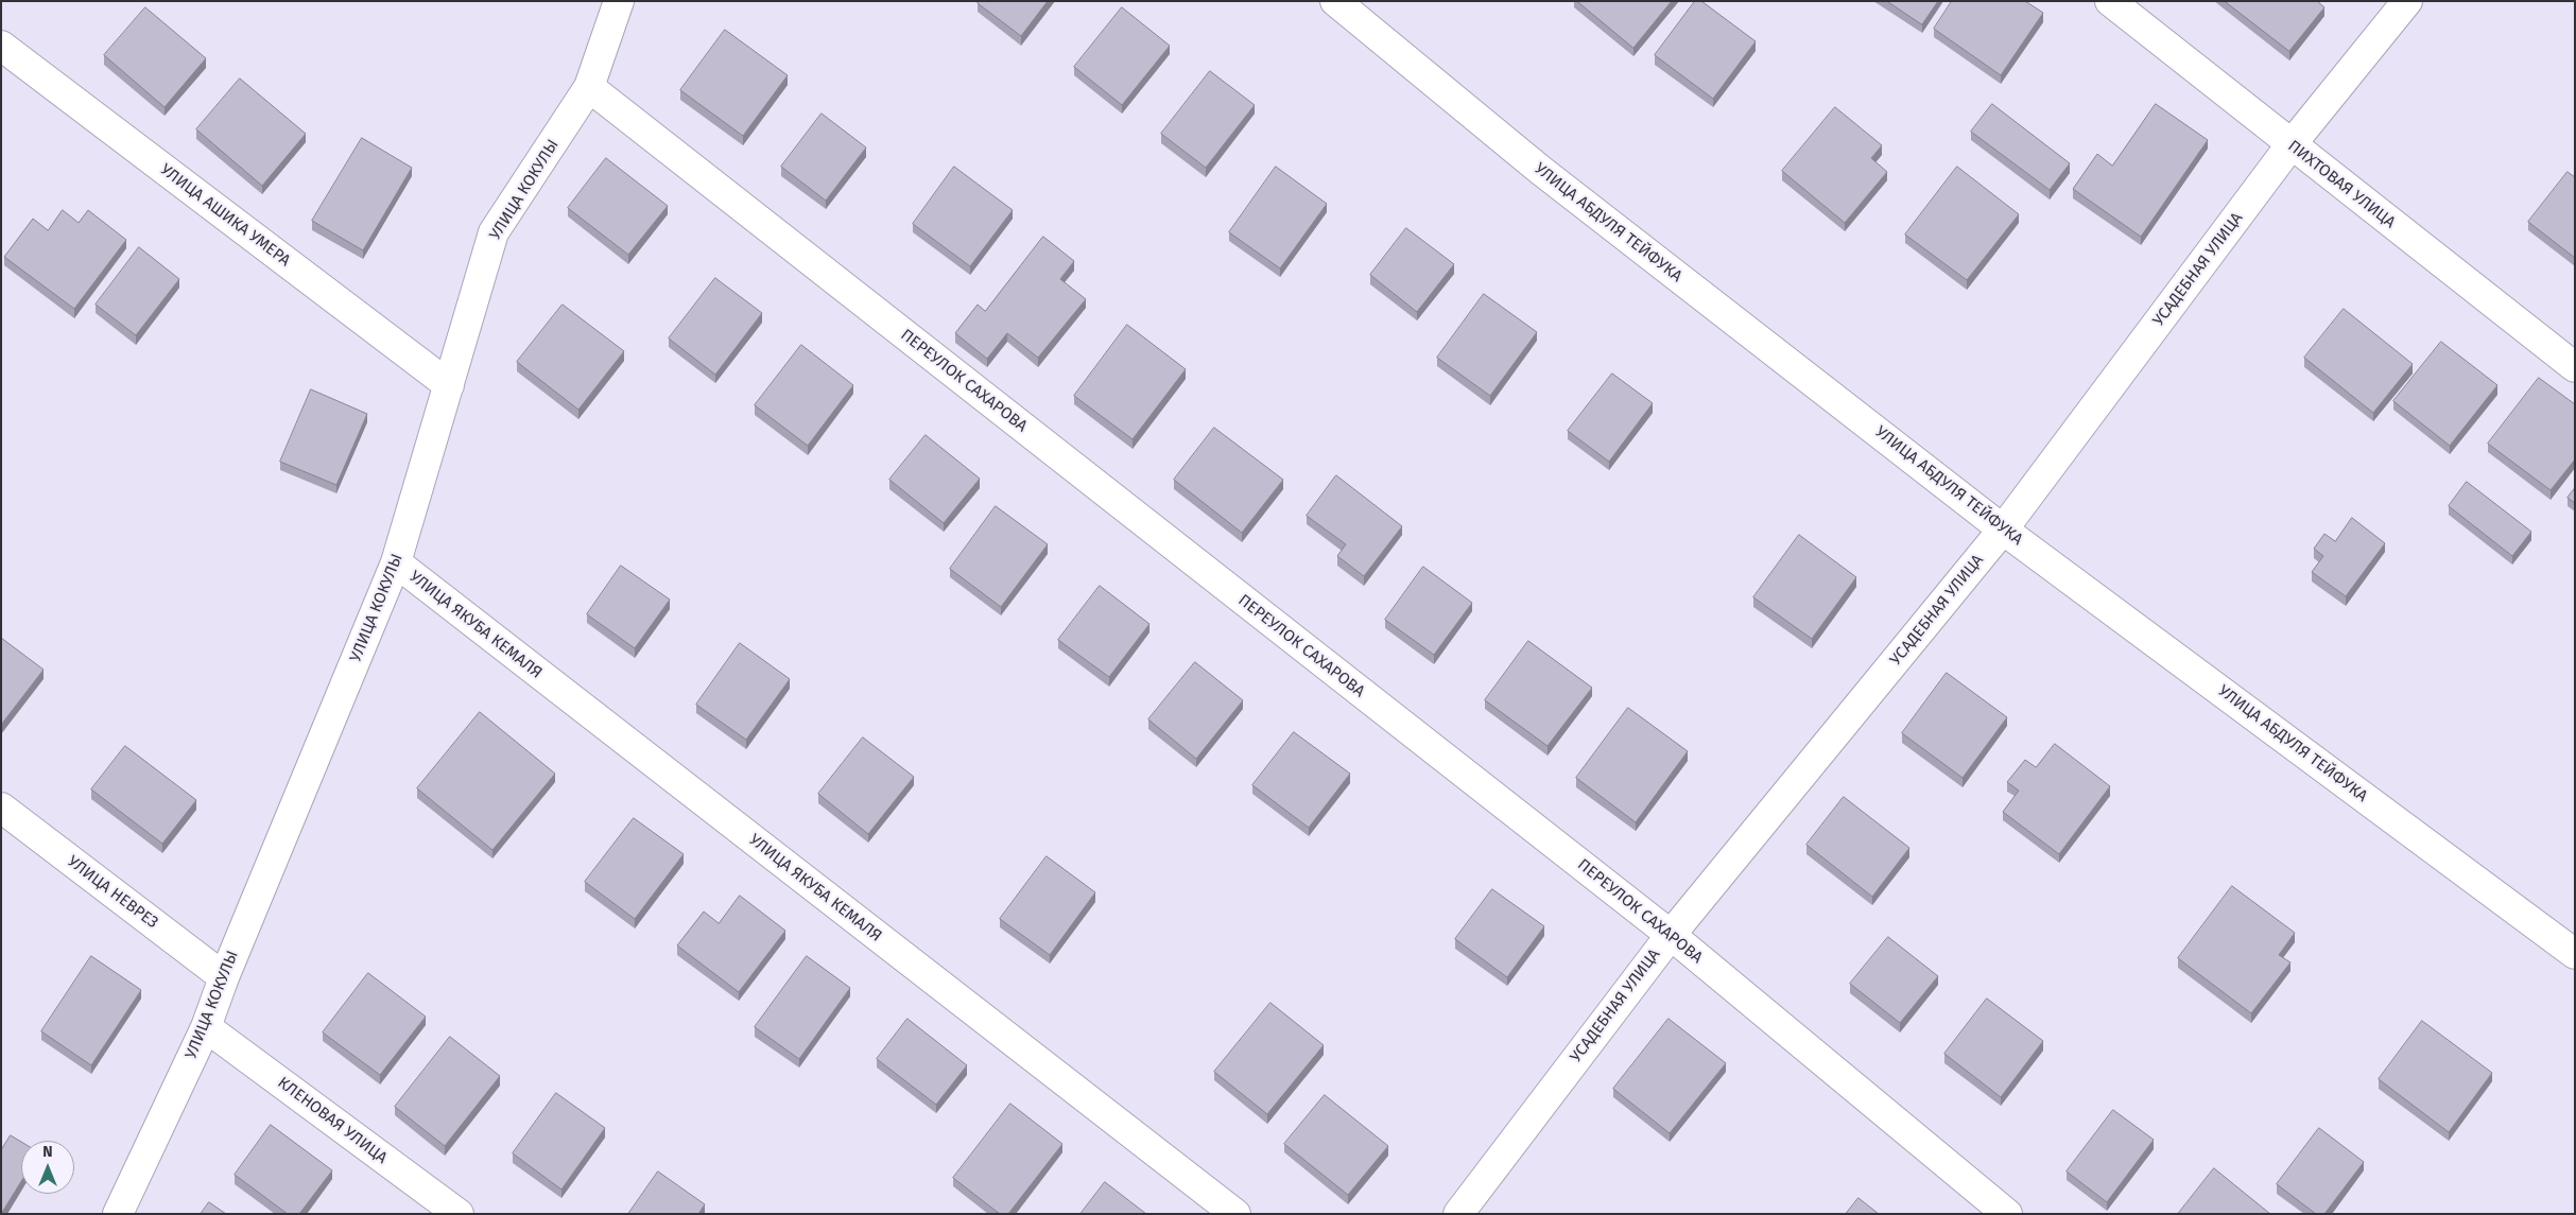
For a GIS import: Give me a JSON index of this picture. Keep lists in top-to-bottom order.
{
  "streets": {
    "street": [
      "ПИХТОВАЯ УЛИЦА",
      "УЛИЦА КОКУЛЫ",
      "УЛИЦА АШИКА УМЕРА",
      "УЛИЦА АБДУЛЯ ТЕЙФУКА",
      "УСАДЕБНАЯ УЛИЦА",
      "ПЕРЕУЛОК САХАРОВА",
      "УЛИЦА ЯКУБА КЕМАЛЯ",
      "УЛИЦА НЕВРЕЗ",
      "КЛЕНОВАЯ УЛИЦА"
    ]
  },
  "crossings": [
    ["ПИХТОВАЯ УЛИЦА", "УСАДЕБНАЯ УЛИЦА"],
    ["УЛИЦА КОКУЛЫ", "УЛИЦА АШИКА УМЕРА"],
    ["УЛИЦА КОКУЛЫ", "ПЕРЕУЛОК САХАРОВА"],
    ["УЛИЦА КОКУЛЫ", "УЛИЦА ЯКУБА КЕМАЛЯ"],
    ["УЛИЦА КОКУЛЫ", "УЛИЦА НЕВРЕЗ"],
    ["УЛИЦА КОКУЛЫ", "КЛЕНОВАЯ УЛИЦА"],
    ["УЛИЦА АБДУЛЯ ТЕЙФУКА", "УСАДЕБНАЯ УЛИЦА"],
    ["УСАДЕБНАЯ УЛИЦА", "ПЕРЕУЛОК САХАРОВА"]
  ],
  "north": "top"
}
